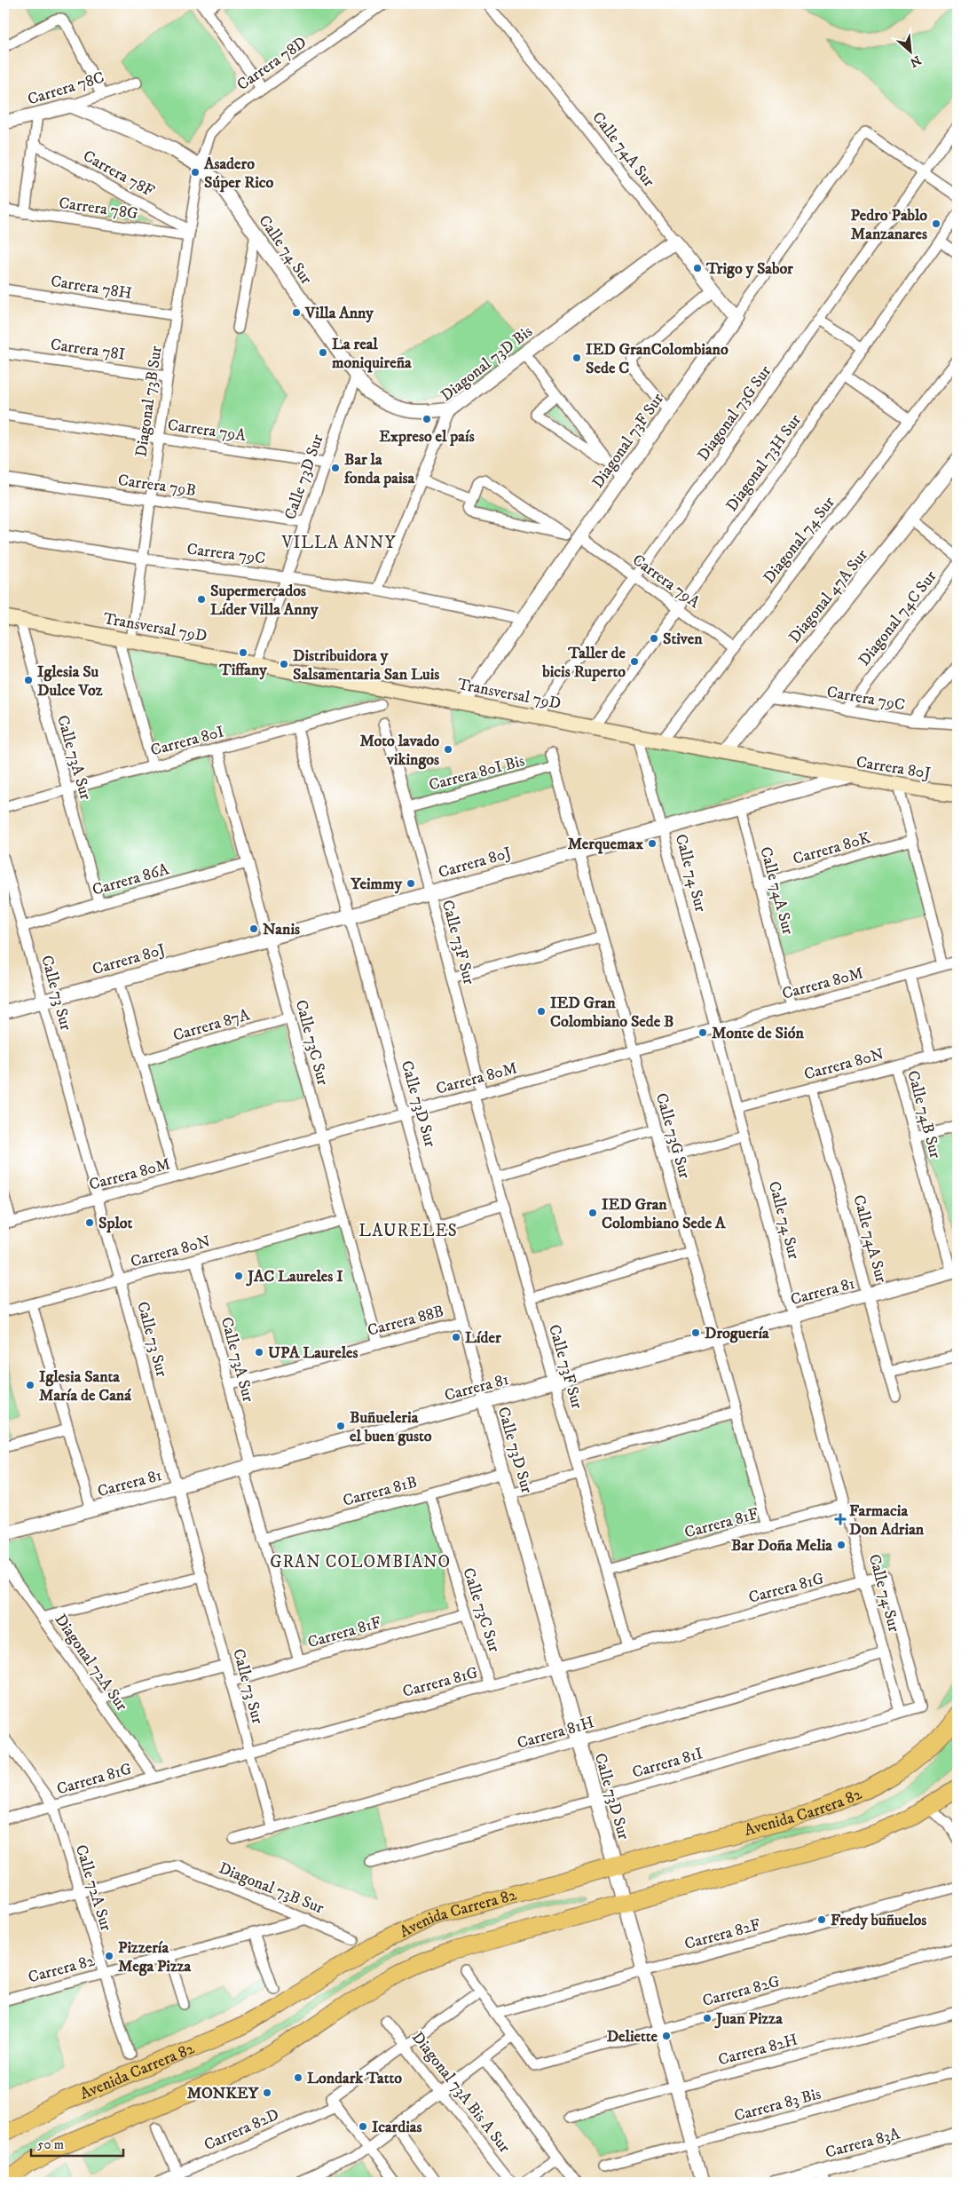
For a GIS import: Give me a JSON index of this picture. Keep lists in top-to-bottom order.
{
  "streets": {
    "main road": ["Transversal 79D", "Carrera 80J", "Avenida Carrera 82"],
    "street": [
      "Carrera 78D",
      "Carrera 78C",
      "Calle 74A Sur",
      "Carrera 78F",
      "Carrera 78G",
      "Calle 74 Sur",
      "Carrera 78H",
      "Carrera 78I",
      "Diagonal 73D Bis",
      "Diagonal 73B Sur",
      "Diagonal 73G Sur",
      "Carrera 79A",
      "Diagonal 73F Sur",
      "Diagonal 73H Sur",
      "Calle 73D Sur",
      "Carrera 79B",
      "Diagonal 74 Sur",
      "Carrera 79C",
      "Diagonal 47A Sur",
      "Diagonal 74C Sur",
      "Carrera 80I",
      "Calle 73A Sur",
      "Carrera 80I Bis",
      "Carrera 80K",
      "Carrera 86A",
      "Calle 73F Sur",
      "Carrera 80M",
      "Calle 73 Sur",
      "Carrera 87A",
      "Calle 73C Sur",
      "Carrera 80N",
      "Calle 74B Sur",
      "Calle 73G Sur",
      "Carrera 81",
      "Carrera 88B",
      "Carrera 81B",
      "Carrera 81F",
      "Carrera 81G",
      "Diagonal 72A Sur",
      "Carrera 81H",
      "Carrera 81I",
      "Calle 72A Sur",
      "Carrera 82F",
      "Carrera 82",
      "Carrera 82G",
      "Carrera 82H",
      "Diagonal 73A Bis A Sur",
      "Carrera 83 Bis",
      "Carrera 82D",
      "Carrera 83A"
    ]
  },
  "crossings": [
    ["Carrera 78D", "Calle 74 Sur"],
    ["Carrera 78D", "Diagonal 73B Sur"],
    ["Carrera 78C", "Calle 74 Sur"],
    ["Calle 74A Sur", "Diagonal 73D Bis"],
    ["Calle 74A Sur", "Diagonal 73F Sur"],
    ["Calle 74A Sur", "Carrera 80J"],
    ["Calle 74A Sur", "Carrera 80K"],
    ["Calle 74A Sur", "Carrera 80M"],
    ["Calle 74A Sur", "Carrera 80N"],
    ["Calle 74A Sur", "Carrera 81"],
    ["Carrera 78F", "Carrera 78G"],
    ["Carrera 78F", "Diagonal 73B Sur"],
    ["Carrera 78G", "Diagonal 73B Sur"],
    ["Calle 74 Sur", "Diagonal 73D Bis"],
    ["Calle 74 Sur", "Diagonal 73B Sur"],
    ["Calle 74 Sur", "Calle 73D Sur"],
    ["Calle 74 Sur", "Transversal 79D"],
    ["Calle 74 Sur", "Carrera 80J"],
    ["Calle 74 Sur", "Carrera 80M"],
    ["Calle 74 Sur", "Carrera 80N"],
    ["Calle 74 Sur", "Carrera 81"],
    ["Calle 74 Sur", "Carrera 81F"],
    ["Calle 74 Sur", "Carrera 81G"],
    ["Calle 74 Sur", "Carrera 81H"],
    ["Calle 74 Sur", "Carrera 81I"],
    ["Carrera 78H", "Diagonal 73B Sur"],
    ["Carrera 78I", "Diagonal 73B Sur"],
    ["Diagonal 73D Bis", "Carrera 79C"],
    ["Diagonal 73B Sur", "Carrera 79A"],
    ["Diagonal 73B Sur", "Carrera 79B"],
    ["Diagonal 73B Sur", "Carrera 79C"],
    ["Diagonal 73B Sur", "Transversal 79D"],
    ["Diagonal 73B Sur", "Carrera 80I"],
    ["Diagonal 73B Sur", "Calle 72A Sur"],
    ["Diagonal 73B Sur", "Carrera 82"],
    ["Diagonal 73G Sur", "Carrera 79A"],
    ["Diagonal 73G Sur", "Diagonal 73F Sur"],
    ["Diagonal 73G Sur", "Transversal 79D"],
    ["Carrera 79A", "Diagonal 73F Sur"],
    ["Carrera 79A", "Diagonal 73H Sur"],
    ["Carrera 79A", "Calle 73D Sur"],
    ["Carrera 79A", "Diagonal 74 Sur"],
    ["Diagonal 73F Sur", "Carrera 79C"],
    ["Diagonal 73F Sur", "Transversal 79D"],
    ["Diagonal 73H Sur", "Transversal 79D"],
    ["Calle 73D Sur", "Carrera 79B"],
    ["Calle 73D Sur", "Carrera 79C"],
    ["Calle 73D Sur", "Transversal 79D"],
    ["Calle 73D Sur", "Carrera 80I"],
    ["Calle 73D Sur", "Carrera 80J"],
    ["Calle 73D Sur", "Carrera 80M"],
    ["Calle 73D Sur", "Carrera 81"],
    ["Calle 73D Sur", "Carrera 88B"],
    ["Calle 73D Sur", "Carrera 81B"],
    ["Calle 73D Sur", "Carrera 81G"],
    ["Calle 73D Sur", "Carrera 81H"],
    ["Calle 73D Sur", "Carrera 81I"],
    ["Calle 73D Sur", "Avenida Carrera 82"],
    ["Calle 73D Sur", "Carrera 82F"],
    ["Calle 73D Sur", "Carrera 82G"],
    ["Calle 73D Sur", "Carrera 82H"],
    ["Calle 73D Sur", "Carrera 83 Bis"],
    ["Diagonal 74 Sur", "Transversal 79D"],
    ["Carrera 79C", "Diagonal 47A Sur"],
    ["Carrera 79C", "Diagonal 74C Sur"],
    ["Diagonal 47A Sur", "Transversal 79D"],
    ["Transversal 79D", "Calle 73A Sur"],
    ["Transversal 79D", "Carrera 80J"],
    ["Carrera 80I", "Calle 73A Sur"],
    ["Carrera 80I", "Calle 73C Sur"],
    ["Calle 73A Sur", "Carrera 86A"],
    ["Calle 73A Sur", "Carrera 80N"],
    ["Calle 73A Sur", "Carrera 81"],
    ["Calle 73A Sur", "Carrera 88B"],
    ["Calle 73A Sur", "Carrera 81B"],
    ["Calle 73A Sur", "Carrera 81F"],
    ["Carrera 80J", "Calle 73F Sur"],
    ["Carrera 80J", "Calle 73 Sur"],
    ["Carrera 80J", "Calle 73C Sur"],
    ["Carrera 80J", "Calle 73G Sur"],
    ["Carrera 80I Bis", "Calle 73F Sur"],
    ["Carrera 80I Bis", "Calle 73G Sur"],
    ["Carrera 86A", "Calle 73 Sur"],
    ["Carrera 86A", "Calle 73C Sur"],
    ["Calle 73F Sur", "Carrera 80M"],
    ["Calle 73F Sur", "Carrera 81"],
    ["Calle 73F Sur", "Carrera 81F"],
    ["Calle 73F Sur", "Carrera 81G"],
    ["Carrera 80M", "Calle 73 Sur"],
    ["Carrera 80M", "Calle 73C Sur"],
    ["Carrera 80M", "Calle 73G Sur"],
    ["Calle 73 Sur", "Carrera 80N"],
    ["Calle 73 Sur", "Carrera 81"],
    ["Calle 73 Sur", "Carrera 81F"],
    ["Calle 73 Sur", "Carrera 81G"],
    ["Calle 73 Sur", "Carrera 81H"],
    ["Carrera 87A", "Calle 73C Sur"],
    ["Calle 73C Sur", "Carrera 80N"],
    ["Calle 73C Sur", "Carrera 88B"],
    ["Calle 73C Sur", "Carrera 81B"],
    ["Calle 73C Sur", "Carrera 81F"],
    ["Calle 73C Sur", "Carrera 81G"],
    ["Carrera 80N", "Calle 74B Sur"],
    ["Calle 74B Sur", "Carrera 81"],
    ["Calle 73G Sur", "Carrera 81"],
    ["Calle 73G Sur", "Carrera 81F"],
    ["Carrera 81G", "Diagonal 72A Sur"],
    ["Carrera 81G", "Calle 72A Sur"],
    ["Calle 72A Sur", "Carrera 82"],
    ["Diagonal 73A Bis A Sur", "Carrera 82D"]
  ],
  "districts": ["VILLA ANNY", "LAURELES", "GRAN COLOMBIANO"],
  "places": {
    "other": [
      "Asadero Súper Rico",
      "Pedro Pablo Manzanares",
      "Trigo y Sabor",
      "Villa Anny",
      "La real moniquireña",
      "IED GranColombiano Sede C",
      "Expreso el país",
      "Bar la fonda paisa",
      "Supermercados Líder Villa Anny",
      "Stiven",
      "Tiffany",
      "Taller de bicis Ruperto",
      "Distribuidora y Salsamentaria San Luis",
      "Iglesia Su Dulce Voz",
      "Moto lavado vikingos",
      "Merquemax",
      "Yeimmy",
      "Nanis",
      "IED Gran Colombiano Sede B",
      "Monte de Sión",
      "IED Gran Colombiano Sede A",
      "Splot",
      "JAC Laureles I",
      "Droguería",
      "Líder",
      "UPA Laureles",
      "Iglesia Santa María de Caná",
      "Buñueleria el buen gusto",
      "Bar Doña Melia",
      "Fredy buñuelos",
      "Pizzería Mega Pizza",
      "Juan Pizza",
      "Deliette",
      "Londark Tatto",
      "MONKEY",
      "Icardias"
    ],
    "health": ["Farmacia Don Adrian"]
  },
  "scale_bar": "50 m",
  "north": "bottom right"
}
